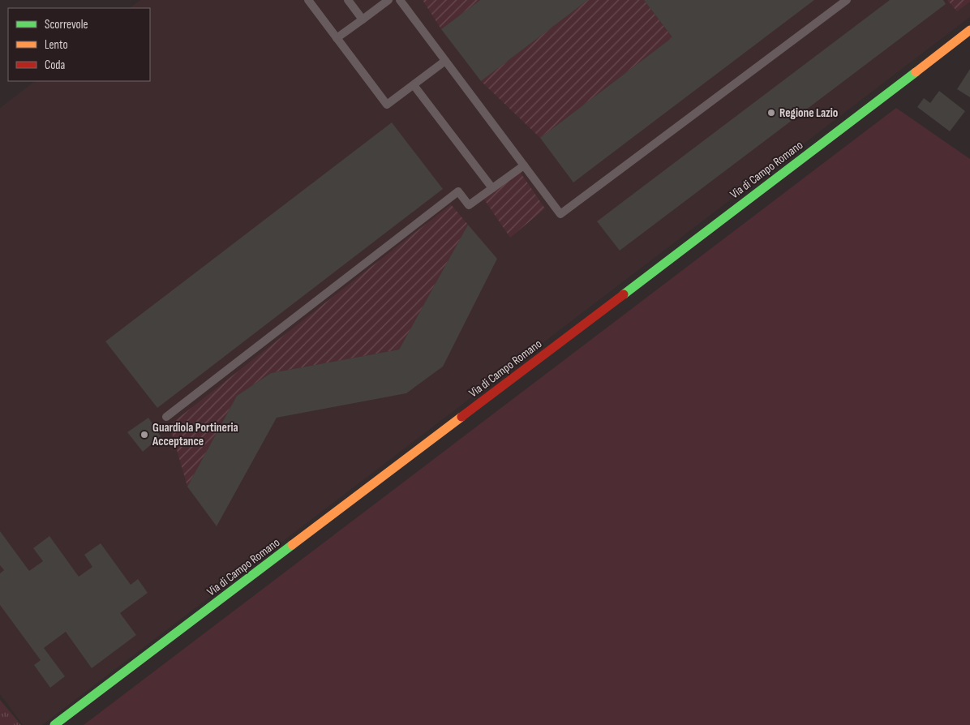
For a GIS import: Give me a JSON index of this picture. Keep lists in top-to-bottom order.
{
  "streets": {
    "street": ["Via di Campo Romano"]
  },
  "places": ["Regione Lazio", "Guardiola Portineria Acceptance"],
  "legend": ["Scorrevole", "Lento", "Coda"]
}
